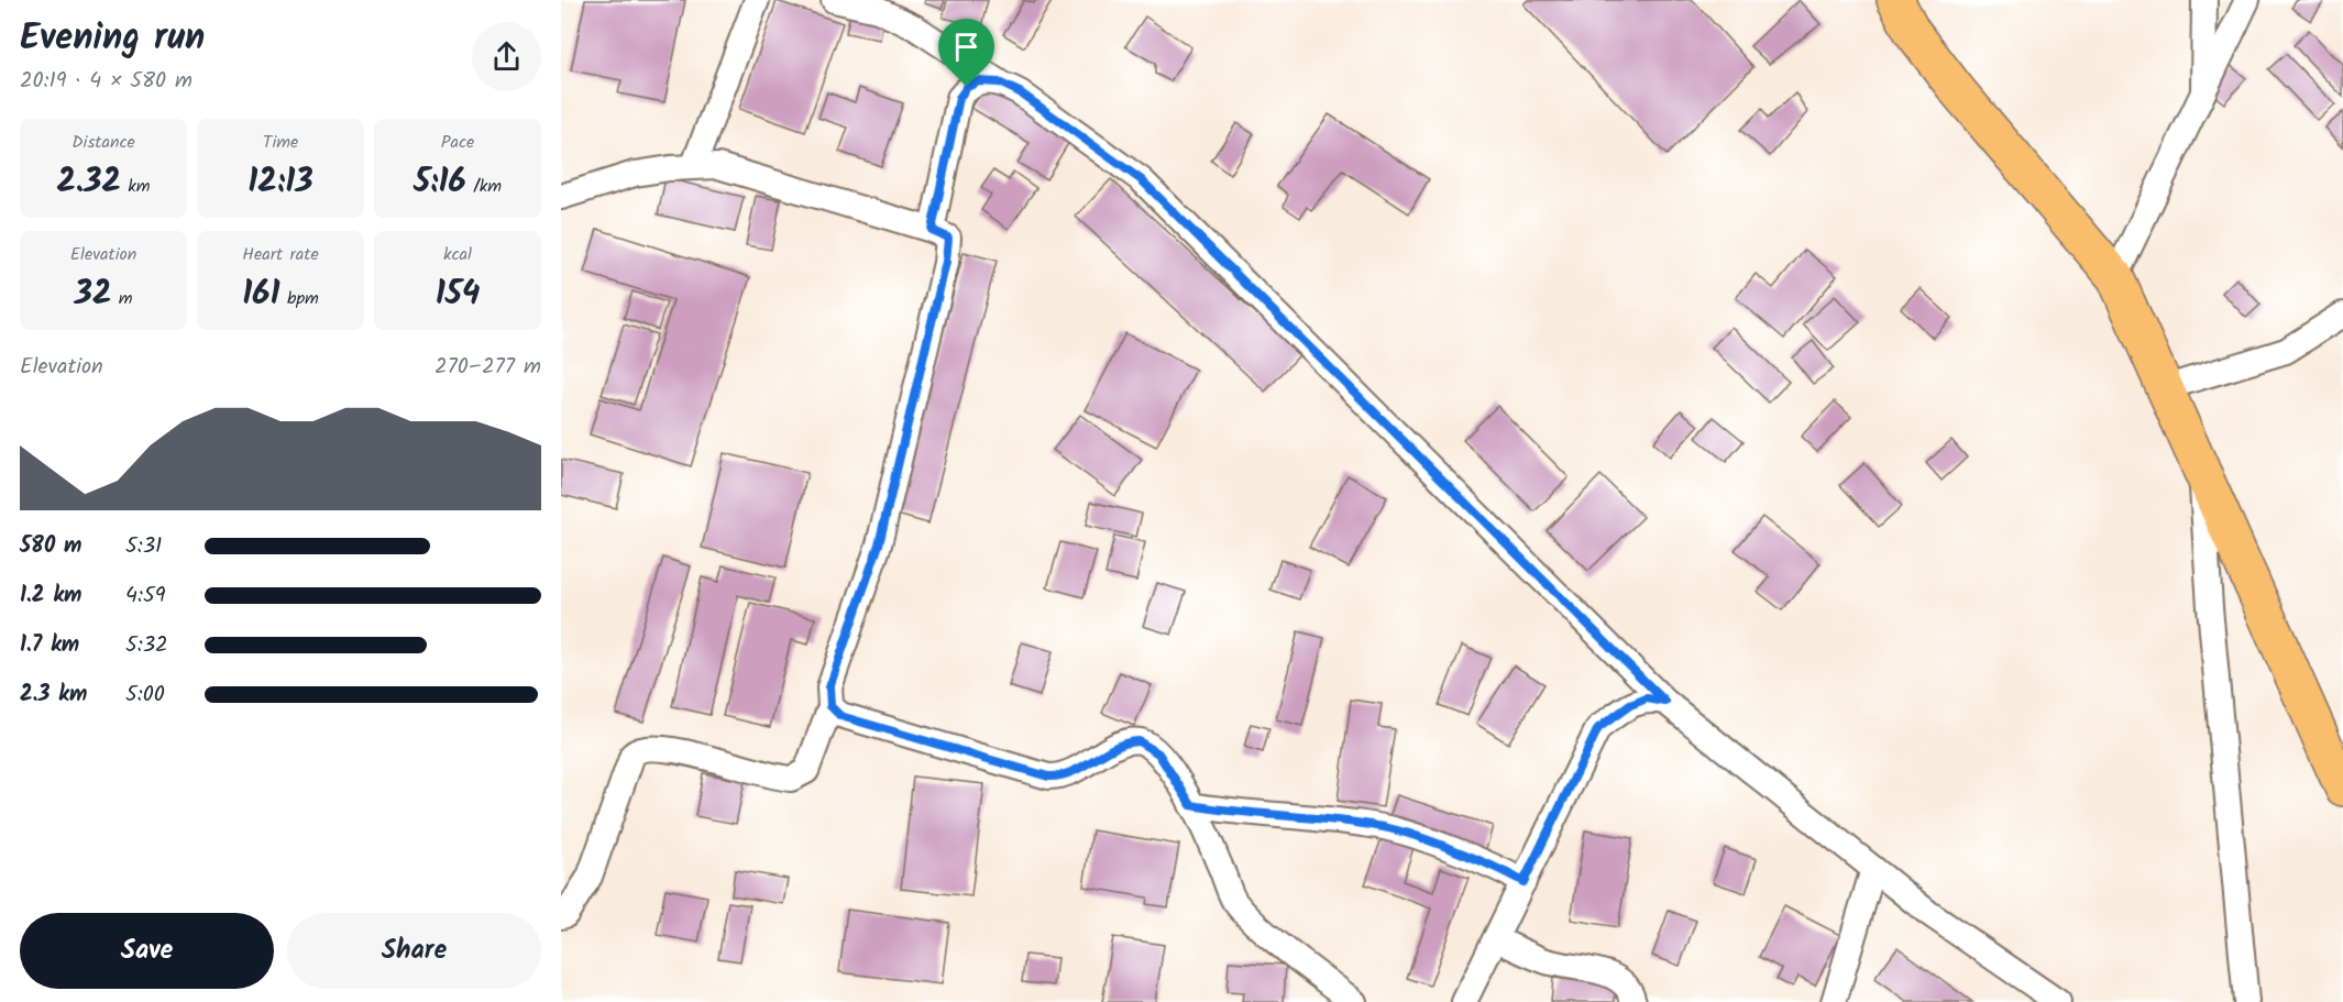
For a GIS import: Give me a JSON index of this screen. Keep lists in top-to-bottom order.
{
  "page": {
    "heading": ["Evening run", "20:19 · 4 × 580 m"],
    "stats": [
      ["Distance", "2.32 km"],
      ["Time", "12:13"],
      ["Pace", "5:16 /km"],
      ["Elevation", "32 m"],
      ["Heart rate", "161 bpm"],
      ["kcal", "154"]
    ],
    "chart": ["Elevation", "270–277 m"],
    "list": [
      {
        "name": "580 m",
        "note": "5:31"
      },
      {
        "name": "1.2 km",
        "note": "4:59"
      },
      {
        "name": "1.7 km",
        "note": "5:32"
      },
      {
        "name": "2.3 km",
        "note": "5:00"
      }
    ],
    "buttons": ["Save", "Share"]
  }
}
